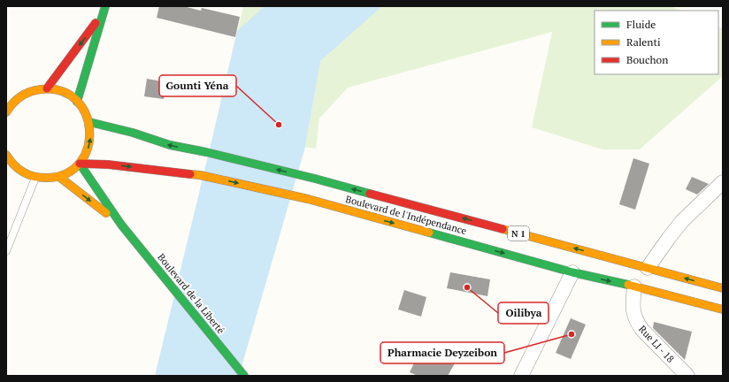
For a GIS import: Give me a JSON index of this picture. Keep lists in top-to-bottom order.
{
  "streets": {
    "main road": ["Boulevard de l'Indépendance", "N 1", "Boulevard de la Liberté"],
    "street": ["Rue LI - 18"]
  },
  "crossings": [
    ["Boulevard de l'Indépendance", "Boulevard de la Liberté"],
    ["Boulevard de l'Indépendance", "Rue LI - 18"]
  ],
  "places": ["Gounti Yéna", "Oilibya", "Pharmacie Deyzeibon"],
  "legend": ["Fluide", "Ralenti", "Bouchon"]
}
